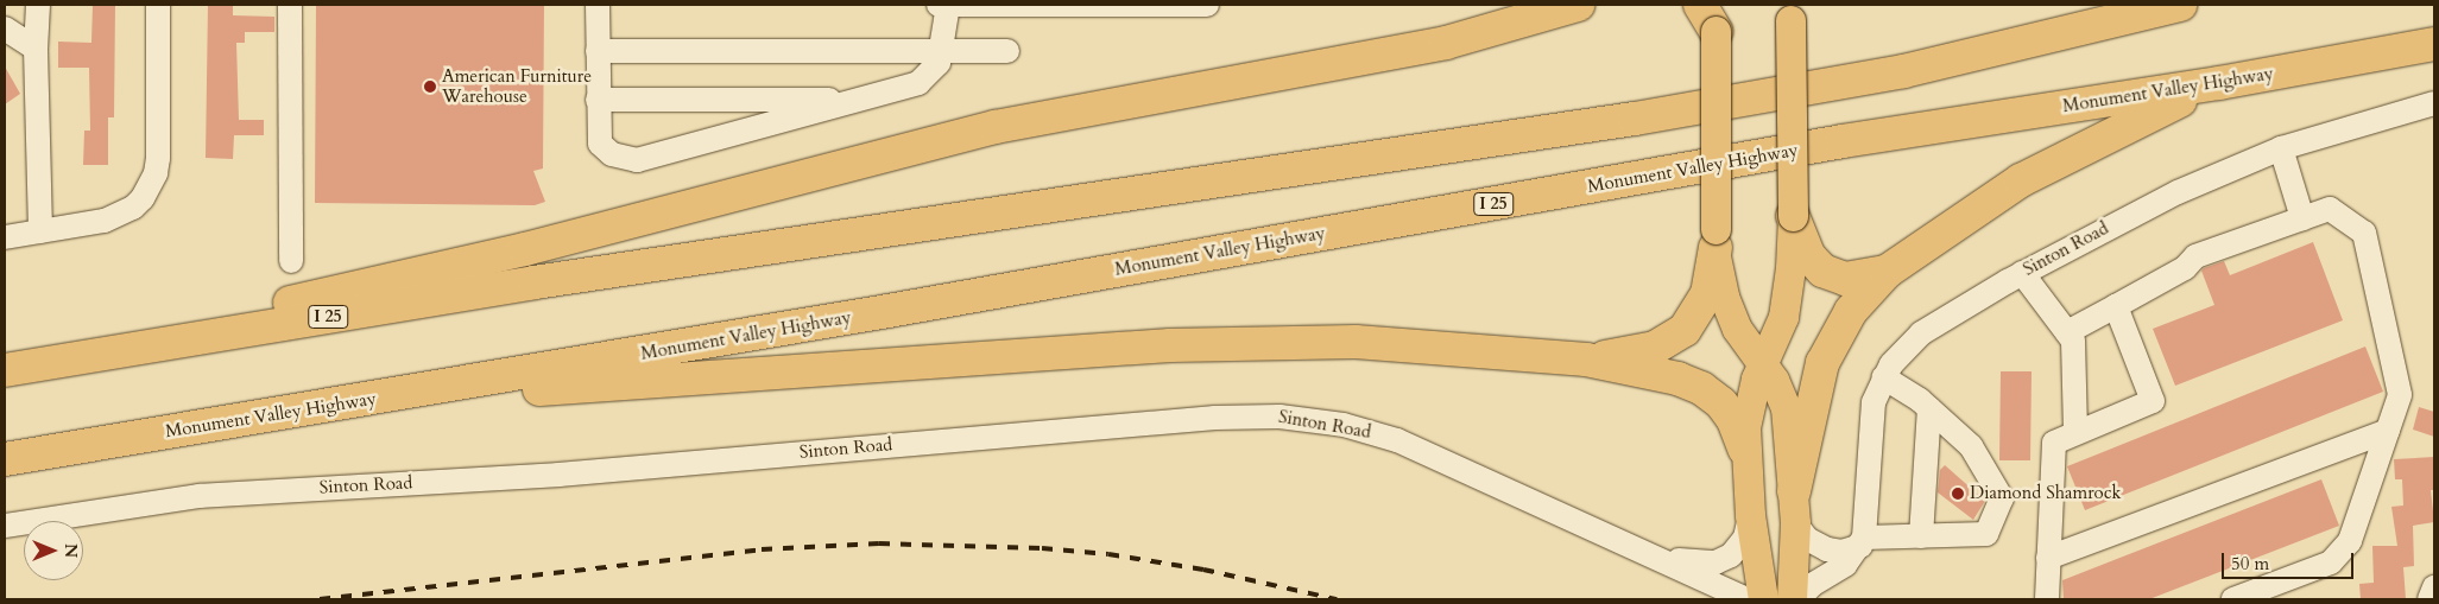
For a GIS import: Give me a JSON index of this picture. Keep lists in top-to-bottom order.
{
  "streets": {
    "highway": ["Monument Valley Highway", "I 25"],
    "street": ["Sinton Road"]
  },
  "places": ["American Furniture Warehouse", "Diamond Shamrock"],
  "scale_bar": "50 m",
  "north": "right"
}
